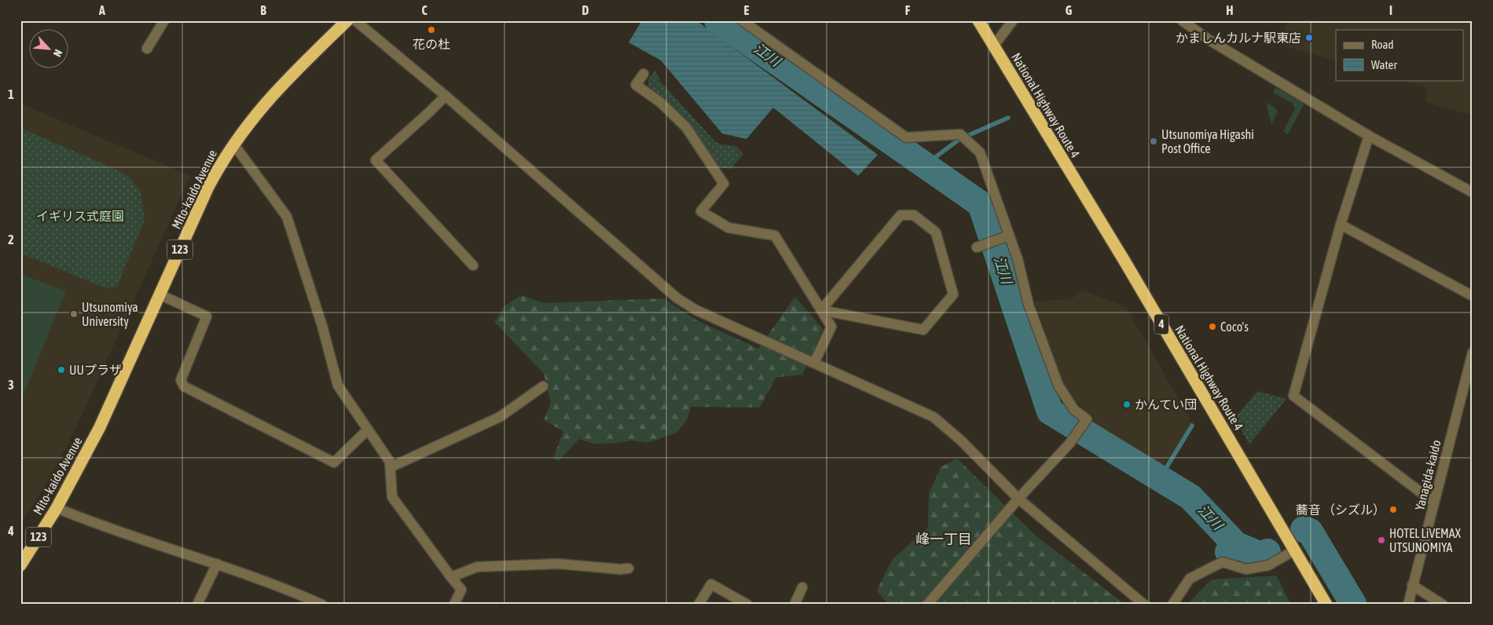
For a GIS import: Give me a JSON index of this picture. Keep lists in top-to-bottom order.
{
  "streets": {
    "highway": [
      "National Highway Route 4",
      "Mito-kaido Avenue",
      "123",
      "4"
    ],
    "street": ["Yanagida-kaido"]
  },
  "crossings": [
    ["National Highway Route 4", "4"]
  ],
  "districts": ["峰一丁目"],
  "water": ["江川"],
  "parks": ["イギリス式庭園"],
  "places": [
    "花の杜",
    "かましんカルナ駅東店",
    "Utsunomiya Higashi Post Office",
    "Utsunomiya University",
    "Coco's",
    "UUプラザ",
    "かんてい団",
    "蕎音 （シズル）",
    "HOTEL LiVEMAX UTSUNOMIYA"
  ],
  "legend": ["Road", "Water"],
  "north": "bottom right",
  "grid": {
    "columns": [
      "A",
      "B",
      "C",
      "D",
      "E",
      "F",
      "G",
      "H",
      "I"
    ],
    "rows": [
      "1",
      "2",
      "3",
      "4"
    ]
  }
}
